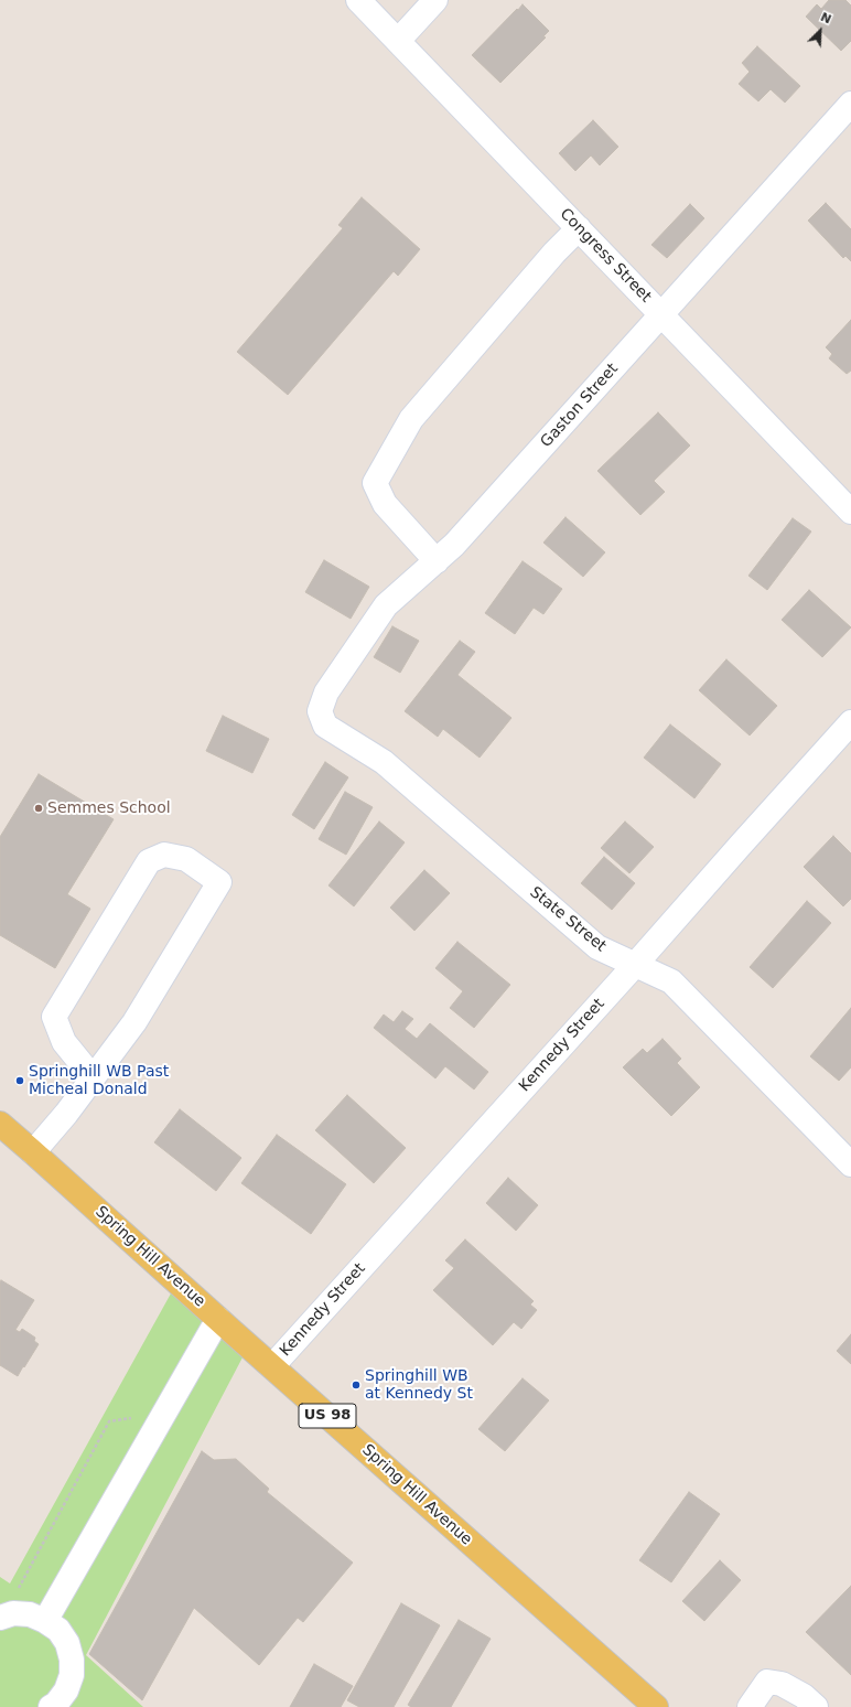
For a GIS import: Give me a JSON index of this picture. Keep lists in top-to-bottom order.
{
  "streets": {
    "main road": ["Spring Hill Avenue", "US 98"],
    "street": [
      "Congress Street",
      "Gaston Street",
      "State Street",
      "Kennedy Street"
    ]
  },
  "crossings": [
    ["Congress Street", "Gaston Street"],
    ["Gaston Street", "State Street"],
    ["State Street", "Kennedy Street"],
    ["Kennedy Street", "Spring Hill Avenue"]
  ],
  "places": ["Semmes School", "Springhill WB Past Micheal Donald", "Springhill WB at Kennedy St"],
  "north": "top right"
}
